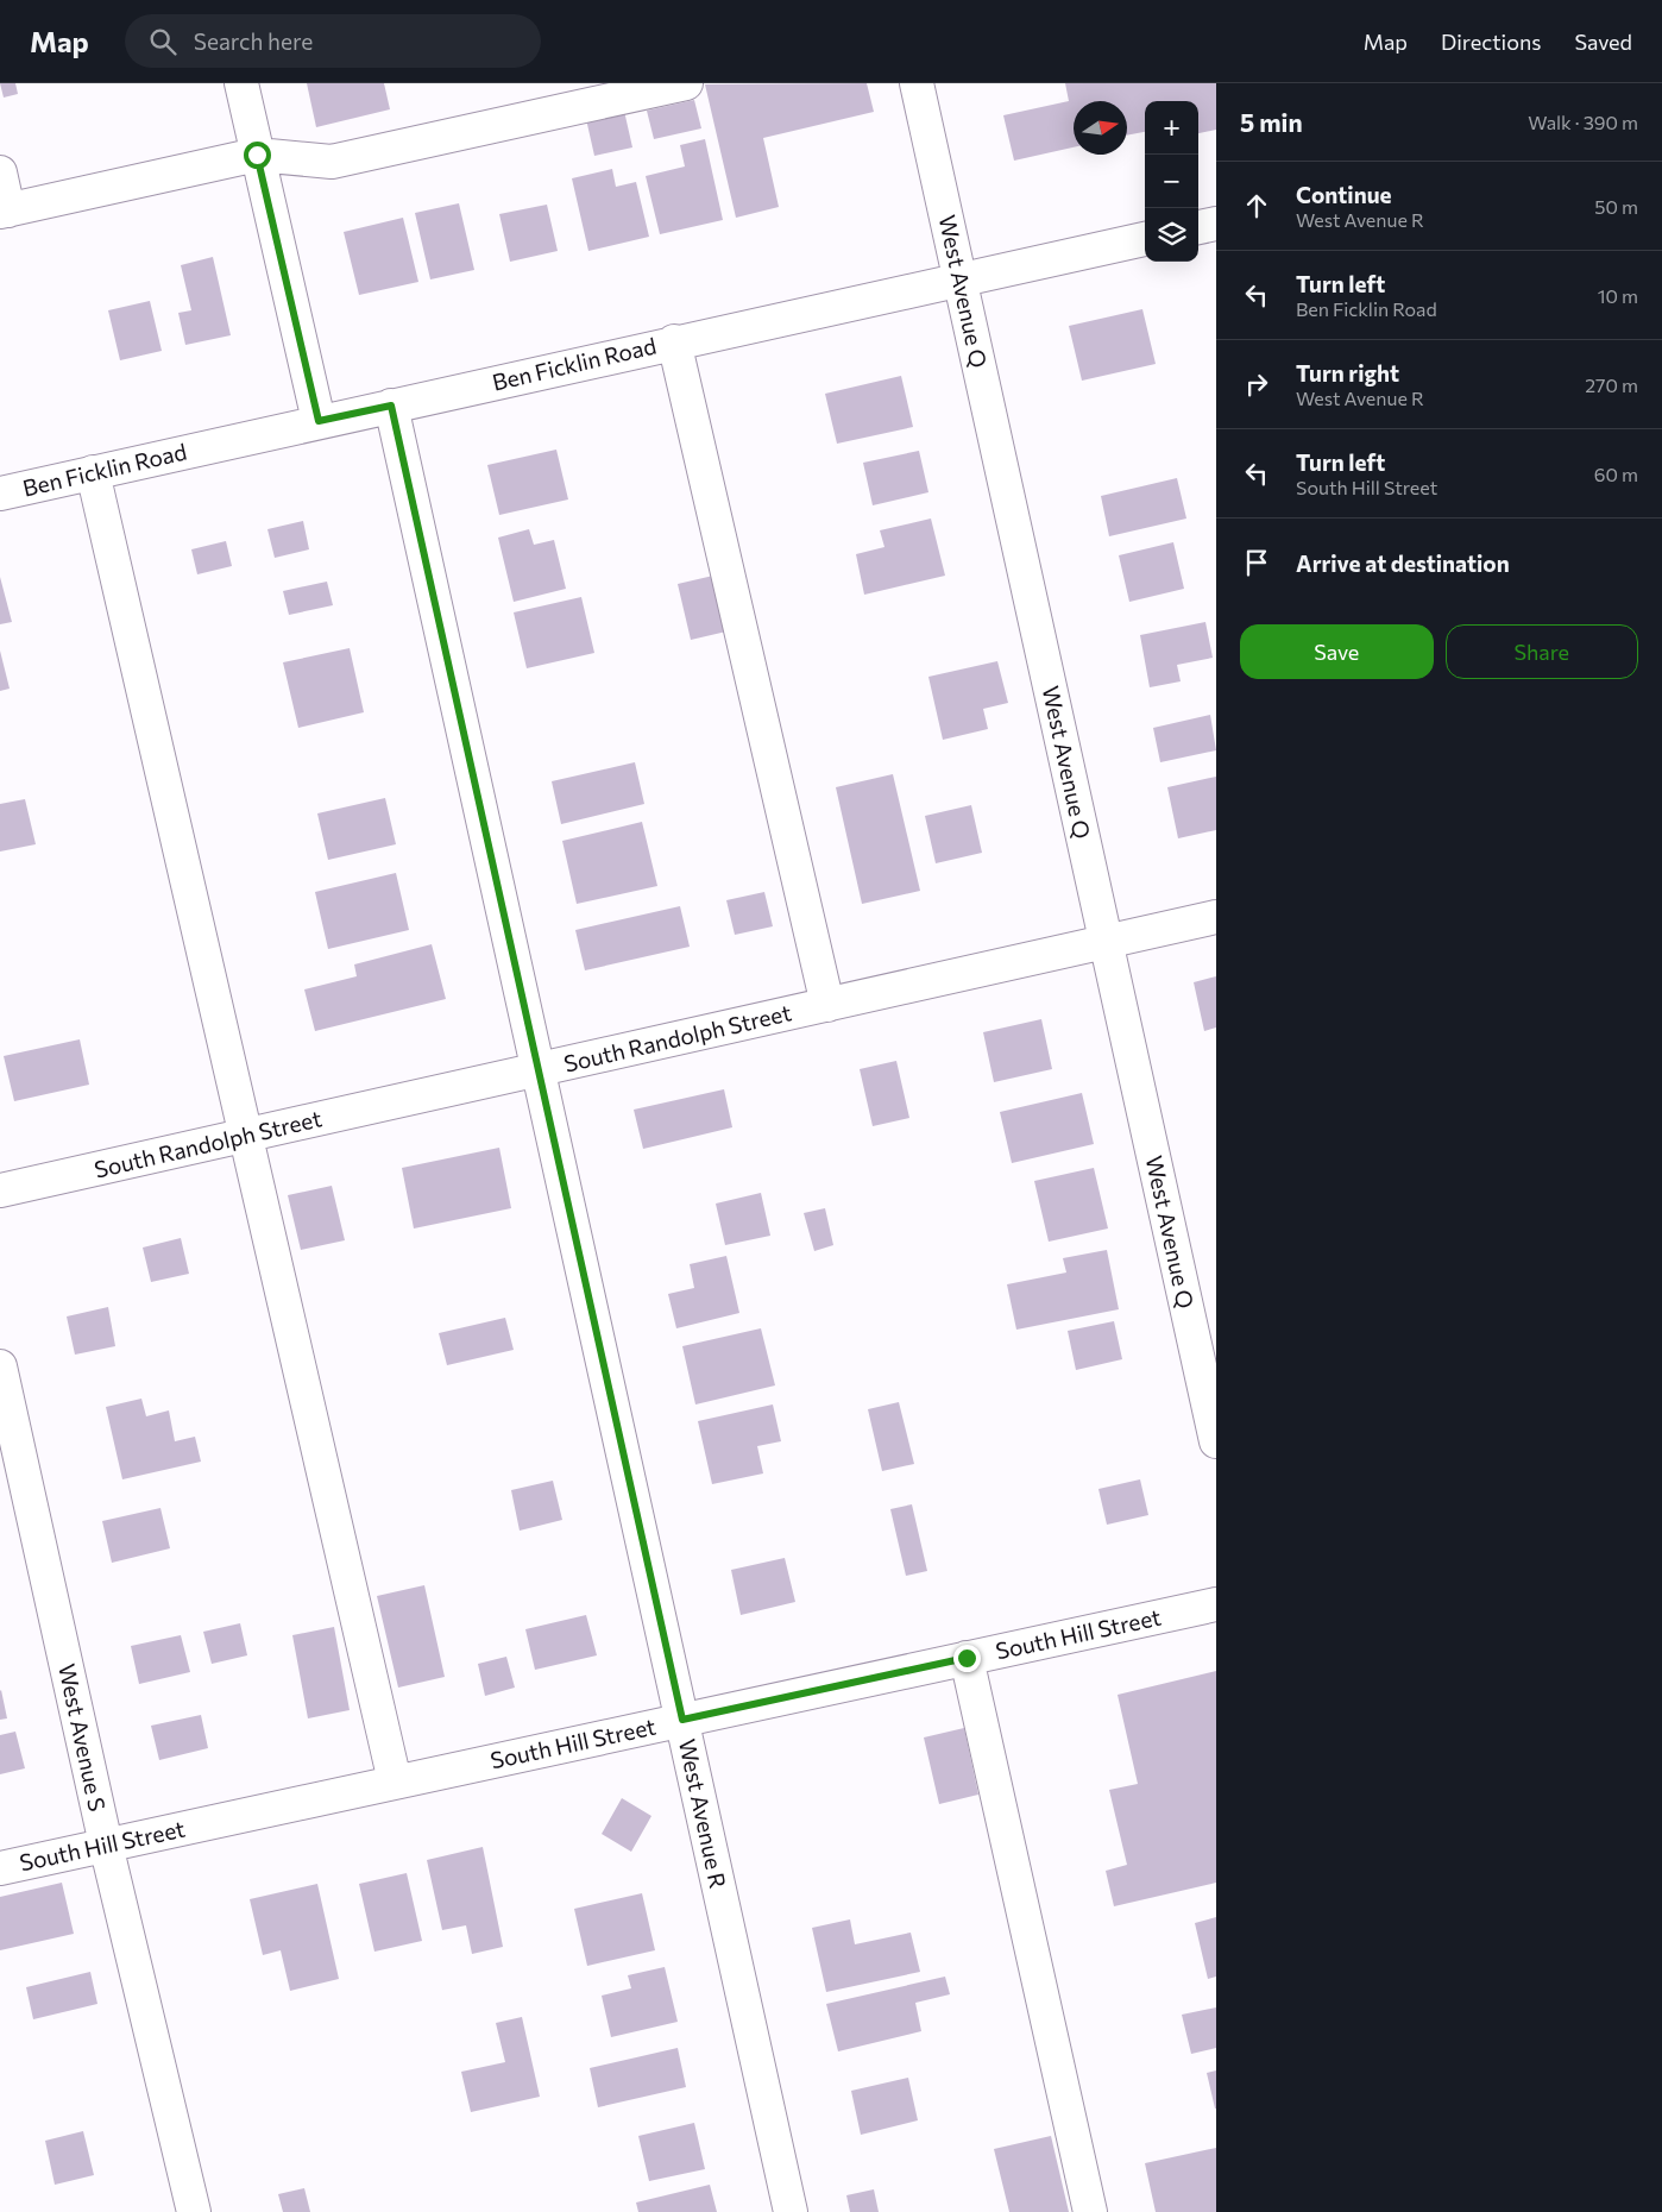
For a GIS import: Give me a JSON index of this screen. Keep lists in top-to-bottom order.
{
  "streets": {
    "street": [
      "West Avenue Q",
      "Ben Ficklin Road",
      "South Randolph Street",
      "South Hill Street",
      "West Avenue S",
      "West Avenue R"
    ]
  },
  "crossings": [
    ["West Avenue Q", "Ben Ficklin Road"],
    ["West Avenue Q", "South Randolph Street"],
    ["Ben Ficklin Road", "West Avenue R"],
    ["South Randolph Street", "West Avenue R"],
    ["South Hill Street", "West Avenue S"],
    ["South Hill Street", "West Avenue R"]
  ],
  "north": "right",
  "page": {
    "header": "Map",
    "search": "Search here",
    "nav": ["Map", "Directions", "Saved"],
    "heading": ["5 min", "Walk · 390 m"],
    "map_buttons": ["+", "−"],
    "list": [
      ["Continue", "West Avenue R", "50 m"],
      ["Turn left", "Ben Ficklin Road", "10 m"],
      ["Turn right", "West Avenue R", "270 m"],
      ["Turn left", "South Hill Street", "60 m"],
      "Arrive at destination"
    ],
    "buttons": ["Save", "Share"]
  }
}
